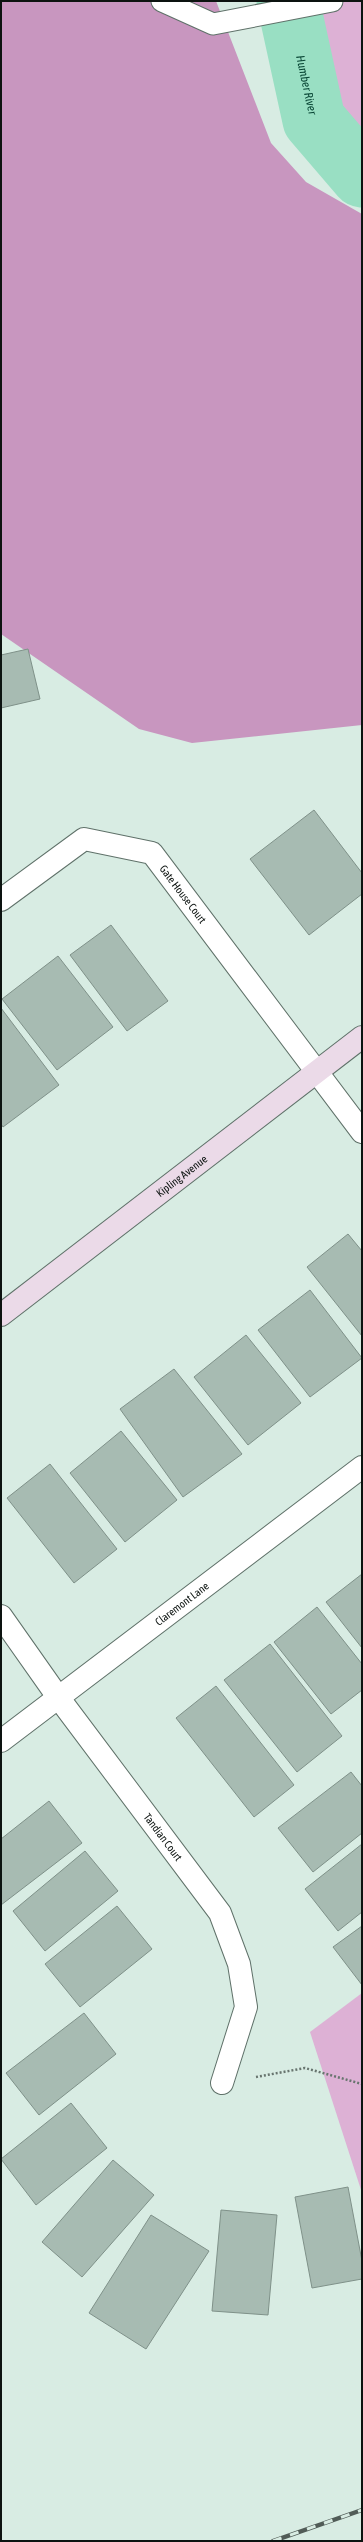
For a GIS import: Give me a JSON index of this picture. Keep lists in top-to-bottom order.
{
  "streets": {
    "street": [
      "Gate House Court",
      "Kipling Avenue",
      "Claremont Lane",
      "Tandian Court"
    ]
  },
  "crossings": [
    ["Gate House Court", "Kipling Avenue"],
    ["Claremont Lane", "Tandian Court"]
  ],
  "water": ["Humber River"]
}
